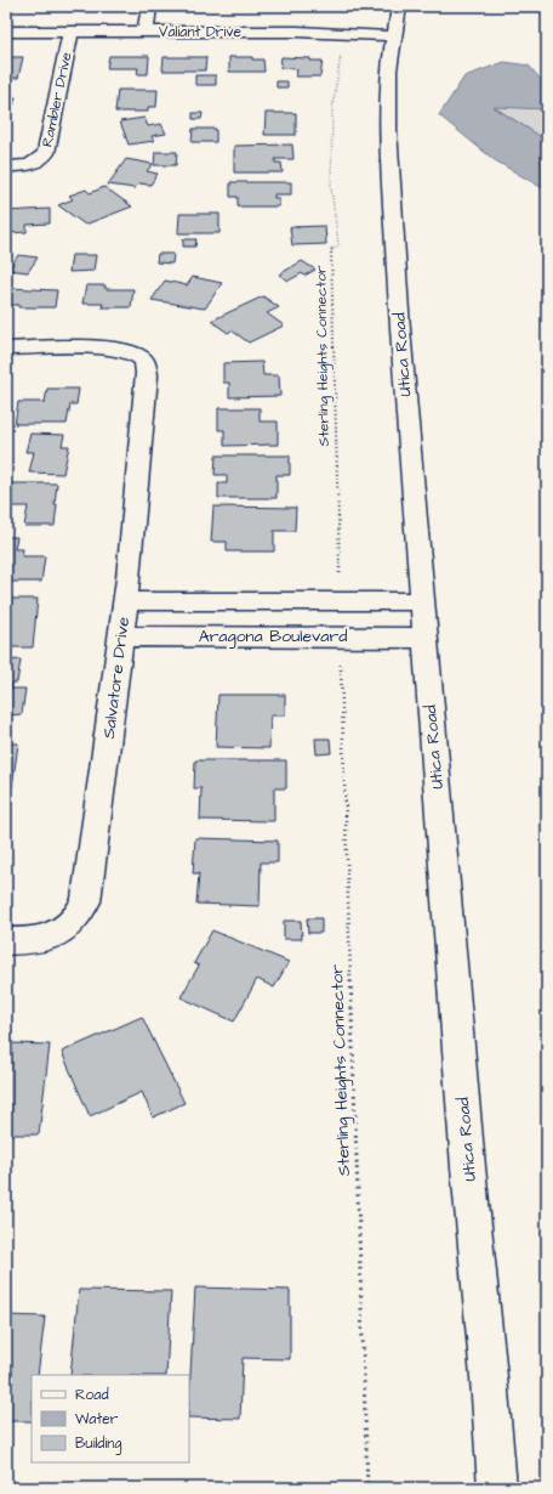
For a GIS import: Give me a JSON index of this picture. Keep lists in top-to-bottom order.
{
  "streets": {
    "street": [
      "Valiant Drive",
      "Rambler Drive",
      "Utica Road",
      "Aragona Boulevard",
      "Salvatore Drive"
    ],
    "path": ["Sterling Heights Connector"]
  },
  "crossings": [
    ["Valiant Drive", "Rambler Drive"],
    ["Valiant Drive", "Utica Road"],
    ["Utica Road", "Aragona Boulevard"],
    ["Aragona Boulevard", "Salvatore Drive"]
  ],
  "legend": ["Road", "Water", "Building"]
}
